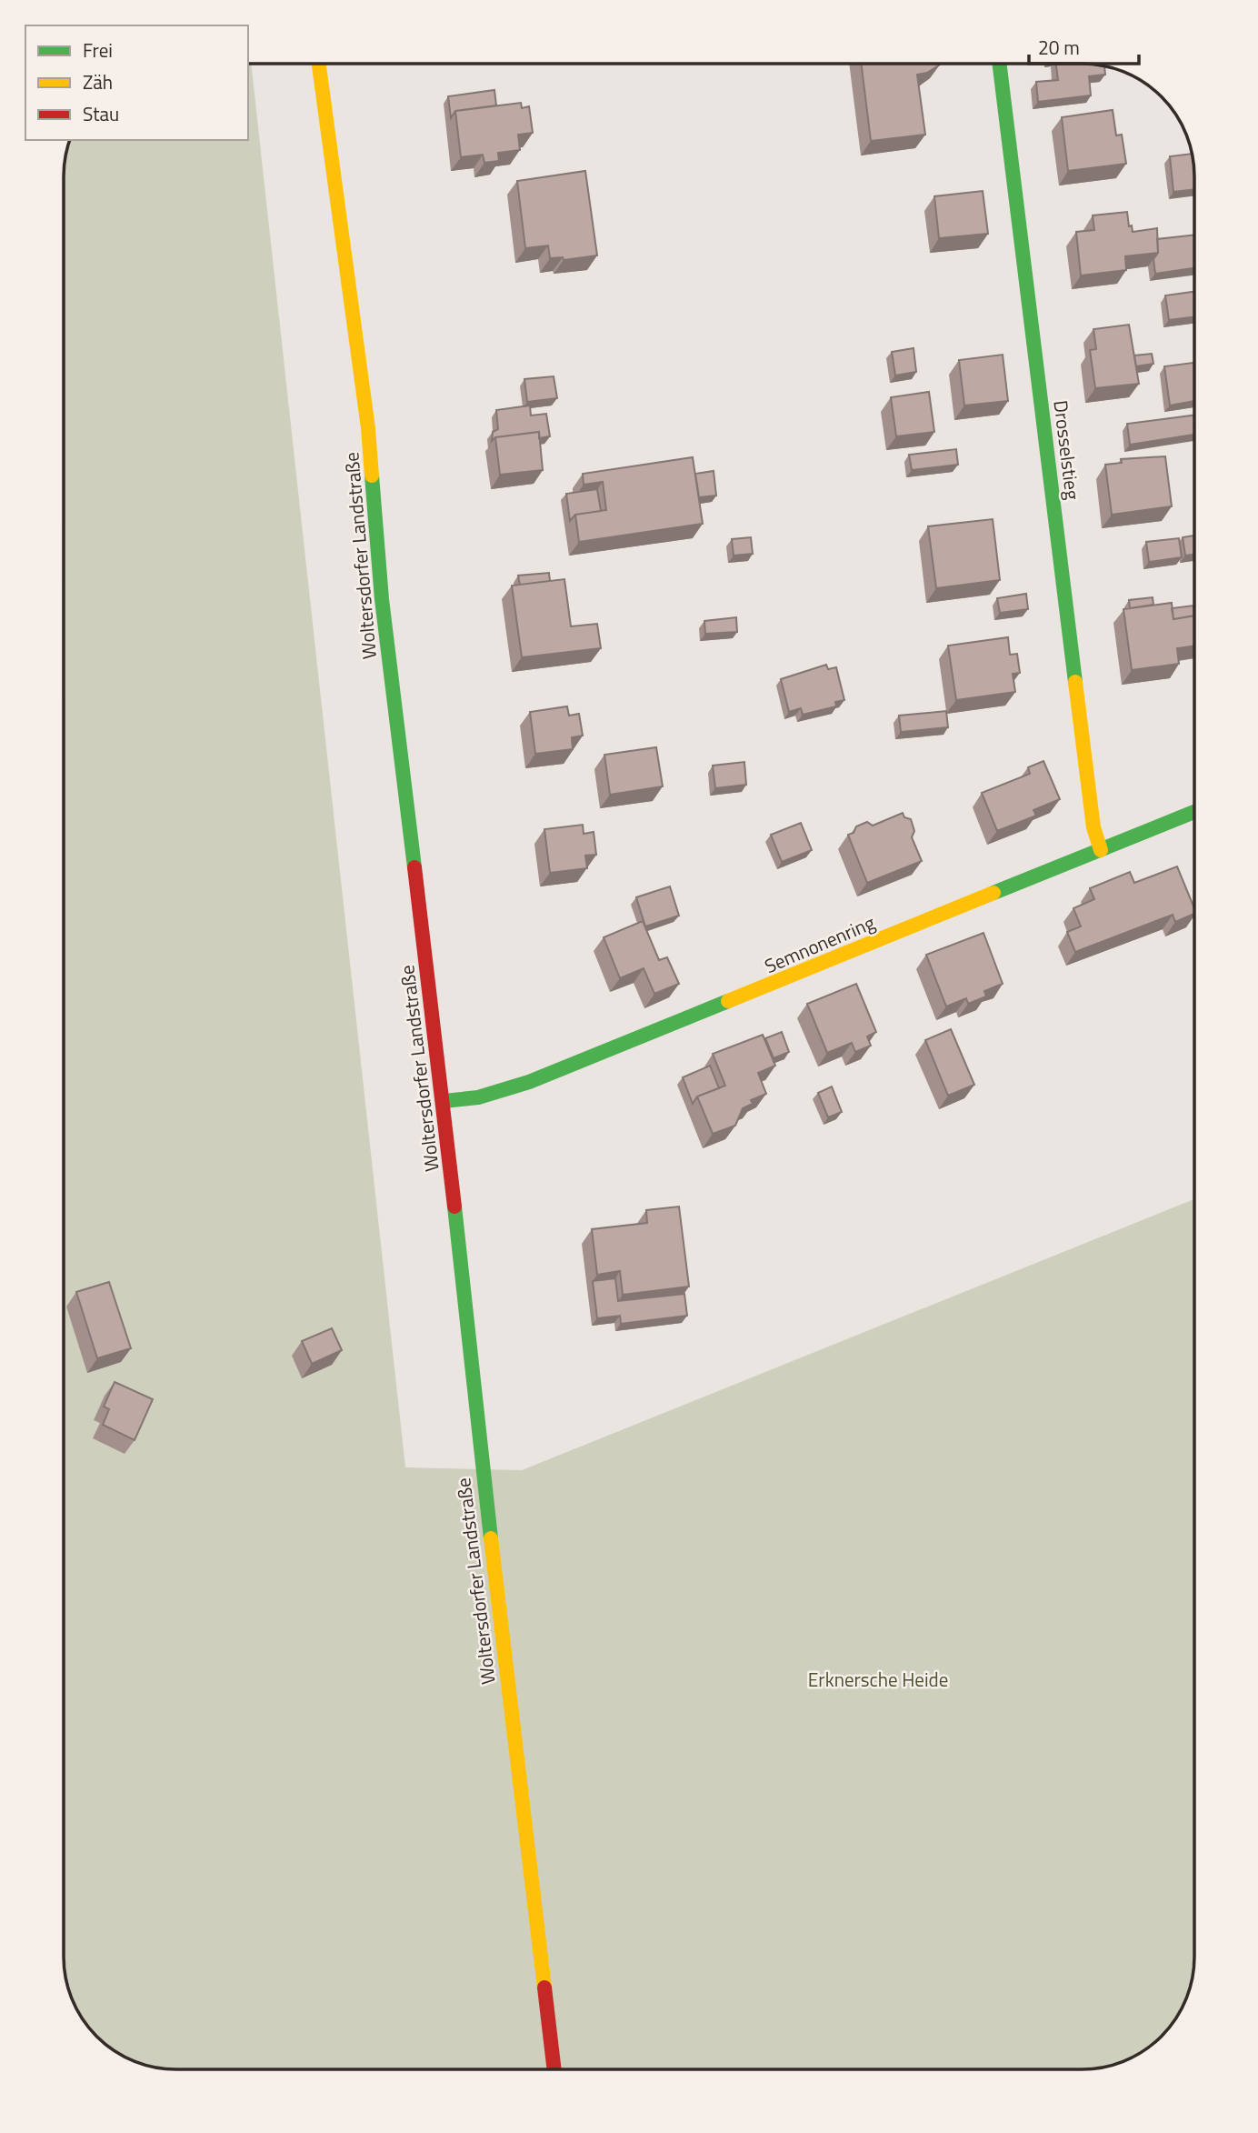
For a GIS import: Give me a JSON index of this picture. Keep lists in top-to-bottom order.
{
  "streets": {
    "main road": ["Drosselstieg", "Woltersdorfer Landstraße", "Semnonenring"]
  },
  "crossings": [
    ["Drosselstieg", "Semnonenring"],
    ["Woltersdorfer Landstraße", "Semnonenring"]
  ],
  "parks": ["Erknersche Heide"],
  "legend": ["Frei", "Zäh", "Stau"],
  "scale_bar": "20 m"
}
